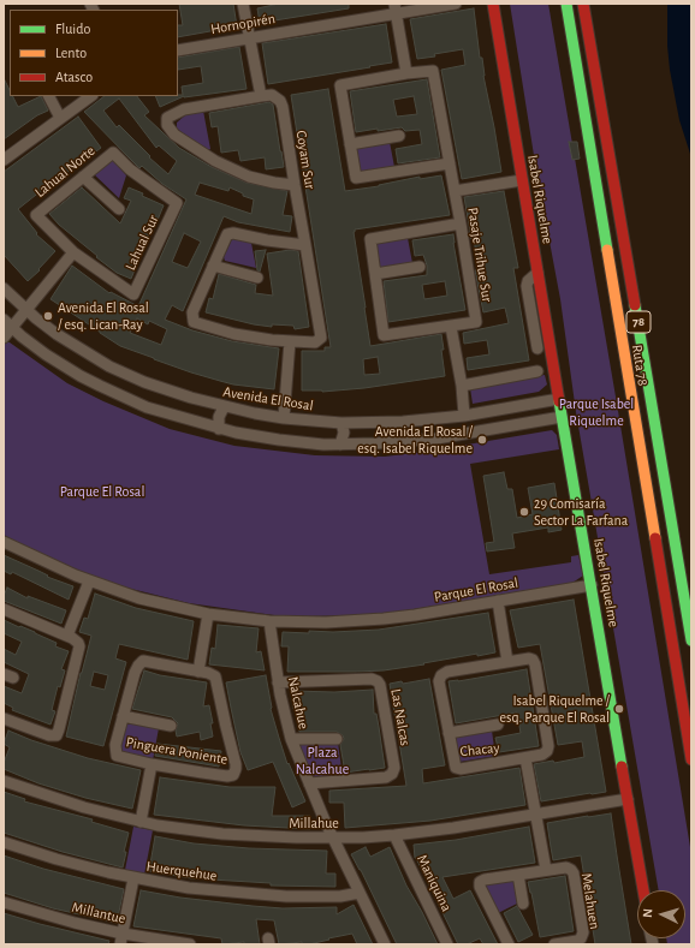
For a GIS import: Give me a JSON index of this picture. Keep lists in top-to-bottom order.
{
  "streets": {
    "main road": ["Isabel Riquelme", "78", "Ruta 78"],
    "street": [
      "Hornopirén",
      "Coyam Sur",
      "Lahual Norte",
      "Lahual Sur",
      "Pasaje Trihue Sur",
      "Avenida El Rosal",
      "Parque El Rosal",
      "Nalcahue",
      "Las Nalcas",
      "Chacay",
      "Pinguera Poniente",
      "Millahue",
      "Huerquehue",
      "Maniquina",
      "Melahuen",
      "Millantue"
    ]
  },
  "crossings": [
    ["Lahual Norte", "Lahual Sur"],
    ["Isabel Riquelme", "Avenida El Rosal"],
    ["Isabel Riquelme", "Parque El Rosal"],
    ["Isabel Riquelme", "Millahue"],
    ["Parque El Rosal", "Nalcahue"],
    ["Nalcahue", "Las Nalcas"],
    ["Nalcahue", "Millahue"],
    ["Nalcahue", "Huerquehue"],
    ["Millahue", "Maniquina"]
  ],
  "parks": ["Parque Isabel Riquelme", "Parque El Rosal", "Plaza Nalcahue"],
  "places": [
    "Avenida El Rosal / esq. Lican-Ray",
    "Avenida El Rosal / esq. Isabel Riquelme",
    "29 Comisaría Sector La Farfana",
    "Isabel Riquelme / esq. Parque El Rosal"
  ],
  "legend": ["Fluido", "Lento", "Atasco"],
  "north": "left"
}
